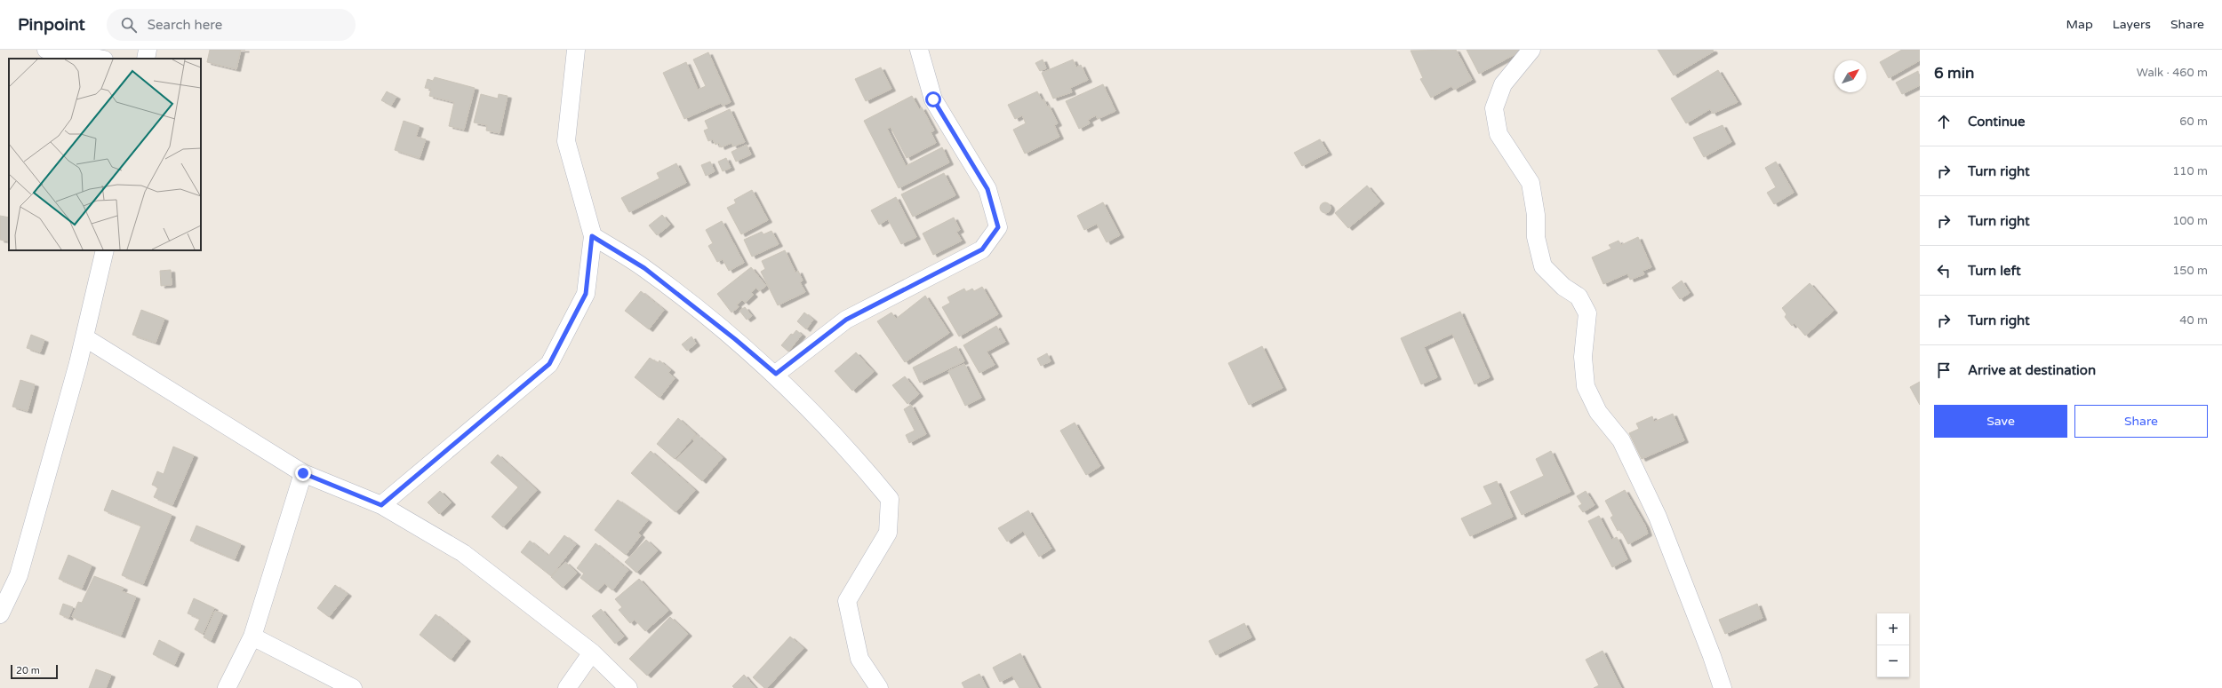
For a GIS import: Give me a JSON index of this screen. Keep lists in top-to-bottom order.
{
  "scale_bar": "20 m",
  "north": "top right",
  "page": {
    "header": "Pinpoint",
    "search": "Search here",
    "nav": ["Map", "Layers", "Share"],
    "heading": ["6 min", "Walk · 460 m"],
    "list": [
      ["Continue", "60 m"],
      ["Turn right", "110 m"],
      ["Turn right", "100 m"],
      ["Turn left", "150 m"],
      ["Turn right", "40 m"],
      "Arrive at destination"
    ],
    "buttons": ["Save", "Share"],
    "map_buttons": ["+", "−"],
    "scale": "20 m"
  }
}
